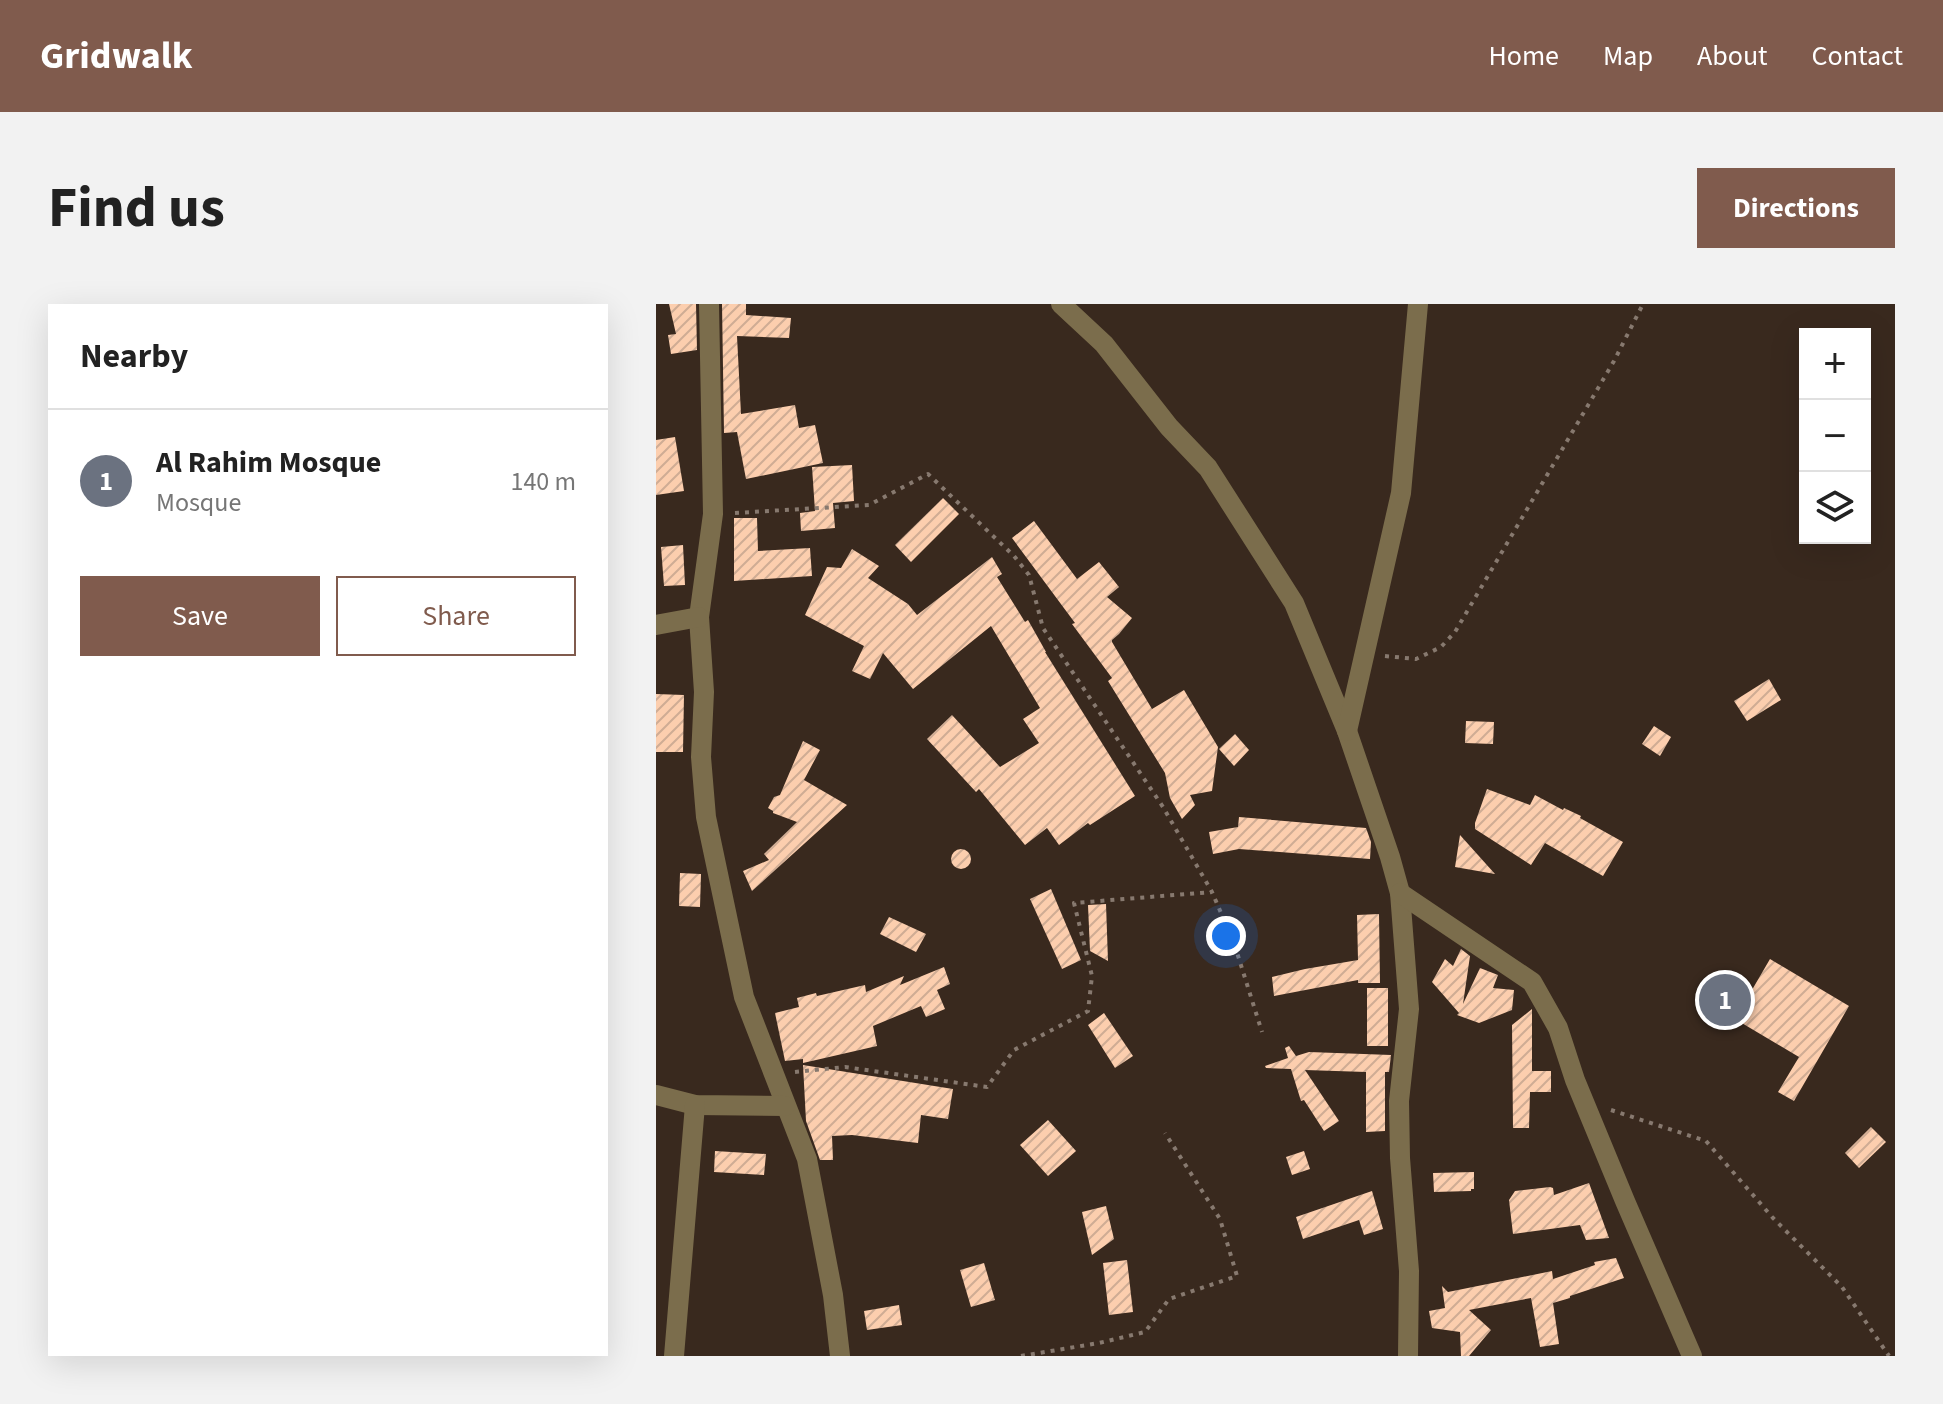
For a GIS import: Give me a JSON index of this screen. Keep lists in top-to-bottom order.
{
  "page": {
    "header": "Gridwalk",
    "nav": [
      "Home",
      "Map",
      "About",
      "Contact"
    ],
    "buttons": [
      "Directions",
      ["Save", "Share"]
    ],
    "title": "Find us",
    "heading": "Nearby",
    "map_buttons": ["+", "−"],
    "list": [
      {
        "mark": "1",
        "name": "Al Rahim Mosque",
        "note": "Mosque",
        "value": "140 m"
      }
    ],
    "pins": "1"
  }
}
